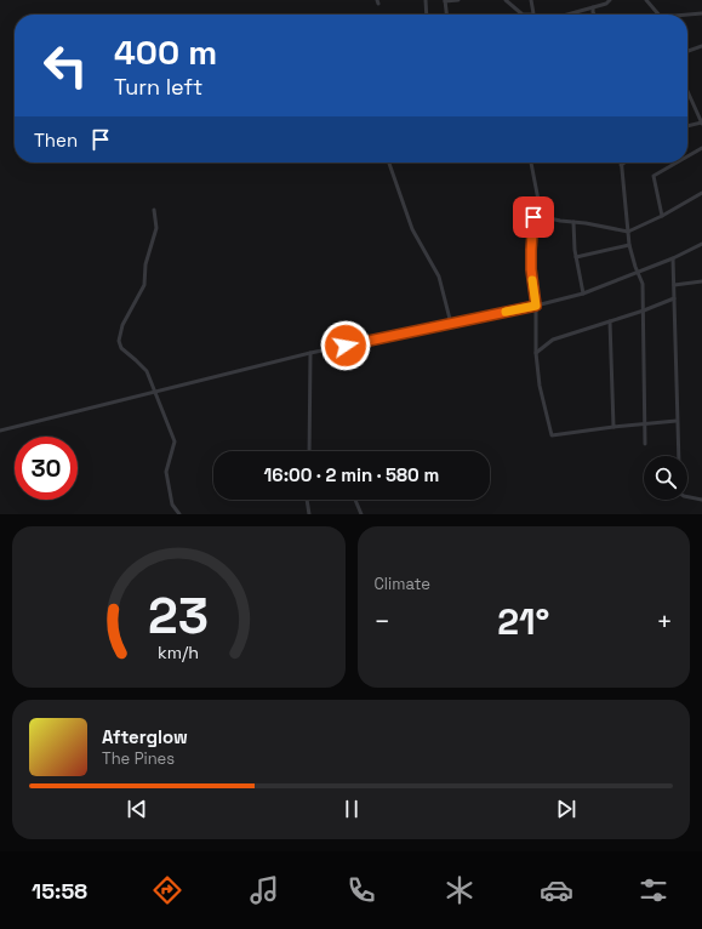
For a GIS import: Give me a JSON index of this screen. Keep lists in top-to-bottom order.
{
  "page": {
    "turn": ["400 m", "Turn left"],
    "then": "Then",
    "limit": "30",
    "trip": "16:00 · 2 min · 580 m",
    "tile": "Climate",
    "heat": ["−", "21°", "+"],
    "song": ["Afterglow", "The Pines"],
    "tabs": "15:58",
    "gauge": ["23", "km/h"]
  }
}
